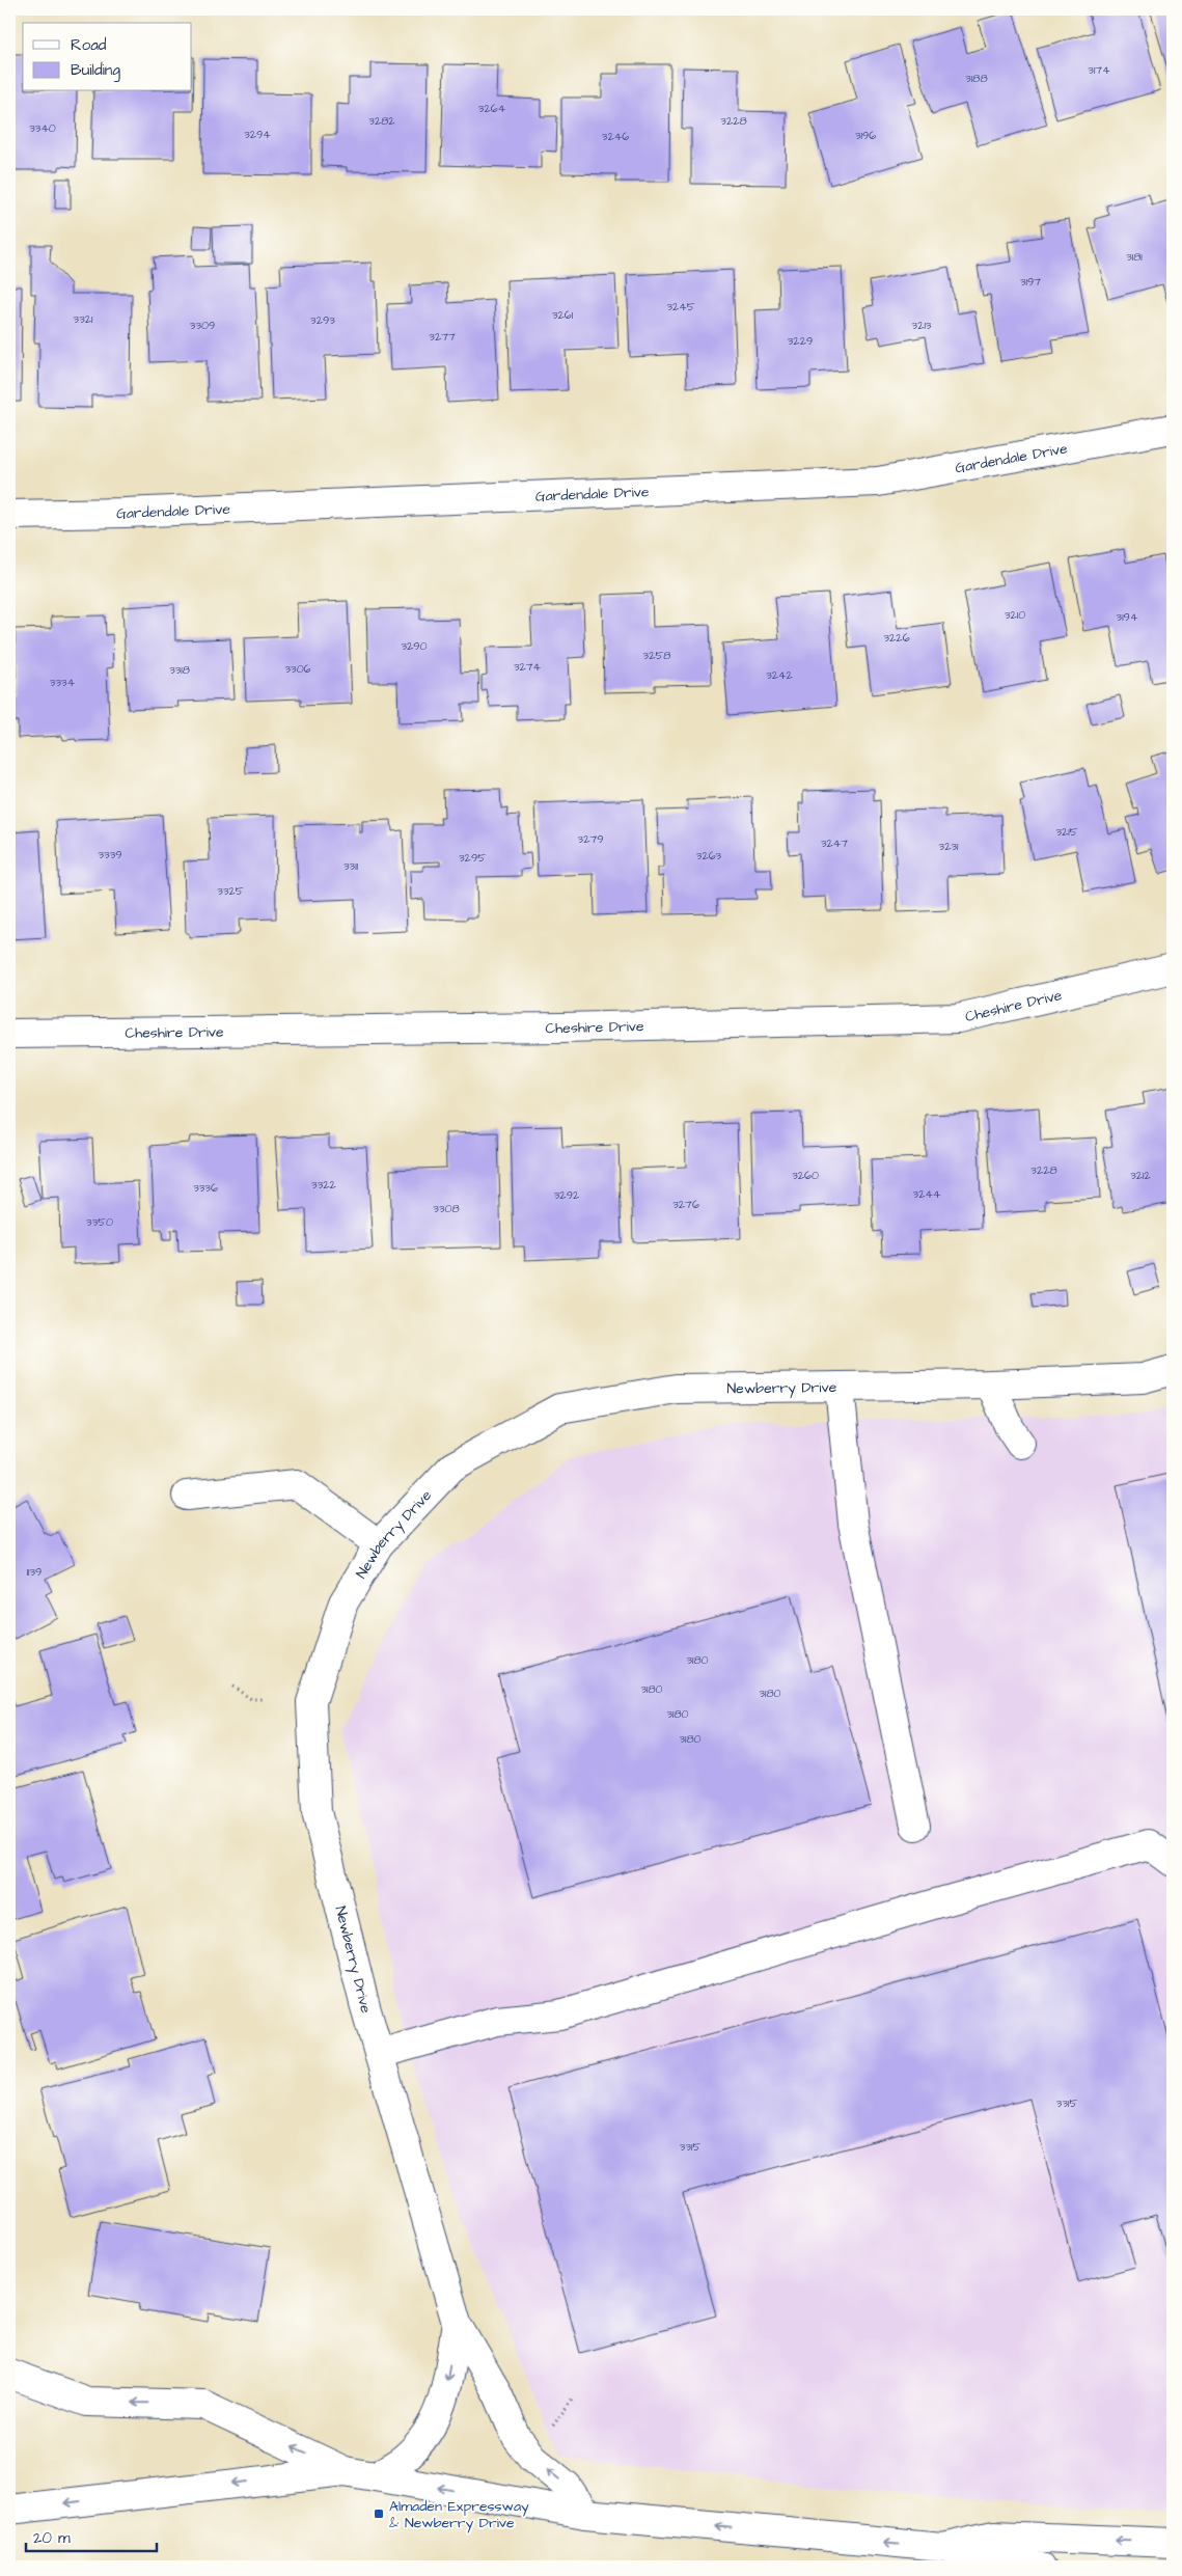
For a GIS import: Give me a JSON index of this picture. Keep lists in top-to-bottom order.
{
  "streets": {
    "main road": ["Gardendale Drive", "Cheshire Drive", "Newberry Drive"]
  },
  "places": {
    "transit": ["Almaden Expressway & Newberry Drive"]
  },
  "house_numbers": [
    "3174",
    "3188",
    "3264",
    "3282",
    "3228",
    "3340",
    "3294",
    "3196",
    "3246",
    "3181",
    "3197",
    "3245",
    "3261",
    "3321",
    "3293",
    "3309",
    "3213",
    "3277",
    "3229",
    "3210",
    "3194",
    "3226",
    "3290",
    "3258",
    "3274",
    "3306",
    "3318",
    "3242",
    "3334",
    "3215",
    "3279",
    "3247",
    "3231",
    "3339",
    "3263",
    "3295",
    "3311",
    "3325",
    "3228",
    "3260",
    "3212",
    "3322",
    "3336",
    "3244",
    "3292",
    "3276",
    "3308",
    "3350",
    "1139",
    "3180",
    "3180",
    "3180",
    "3180",
    "3180",
    "3315",
    "3315"
  ],
  "legend": ["Road", "Building"],
  "scale_bar": "20 m"
}
